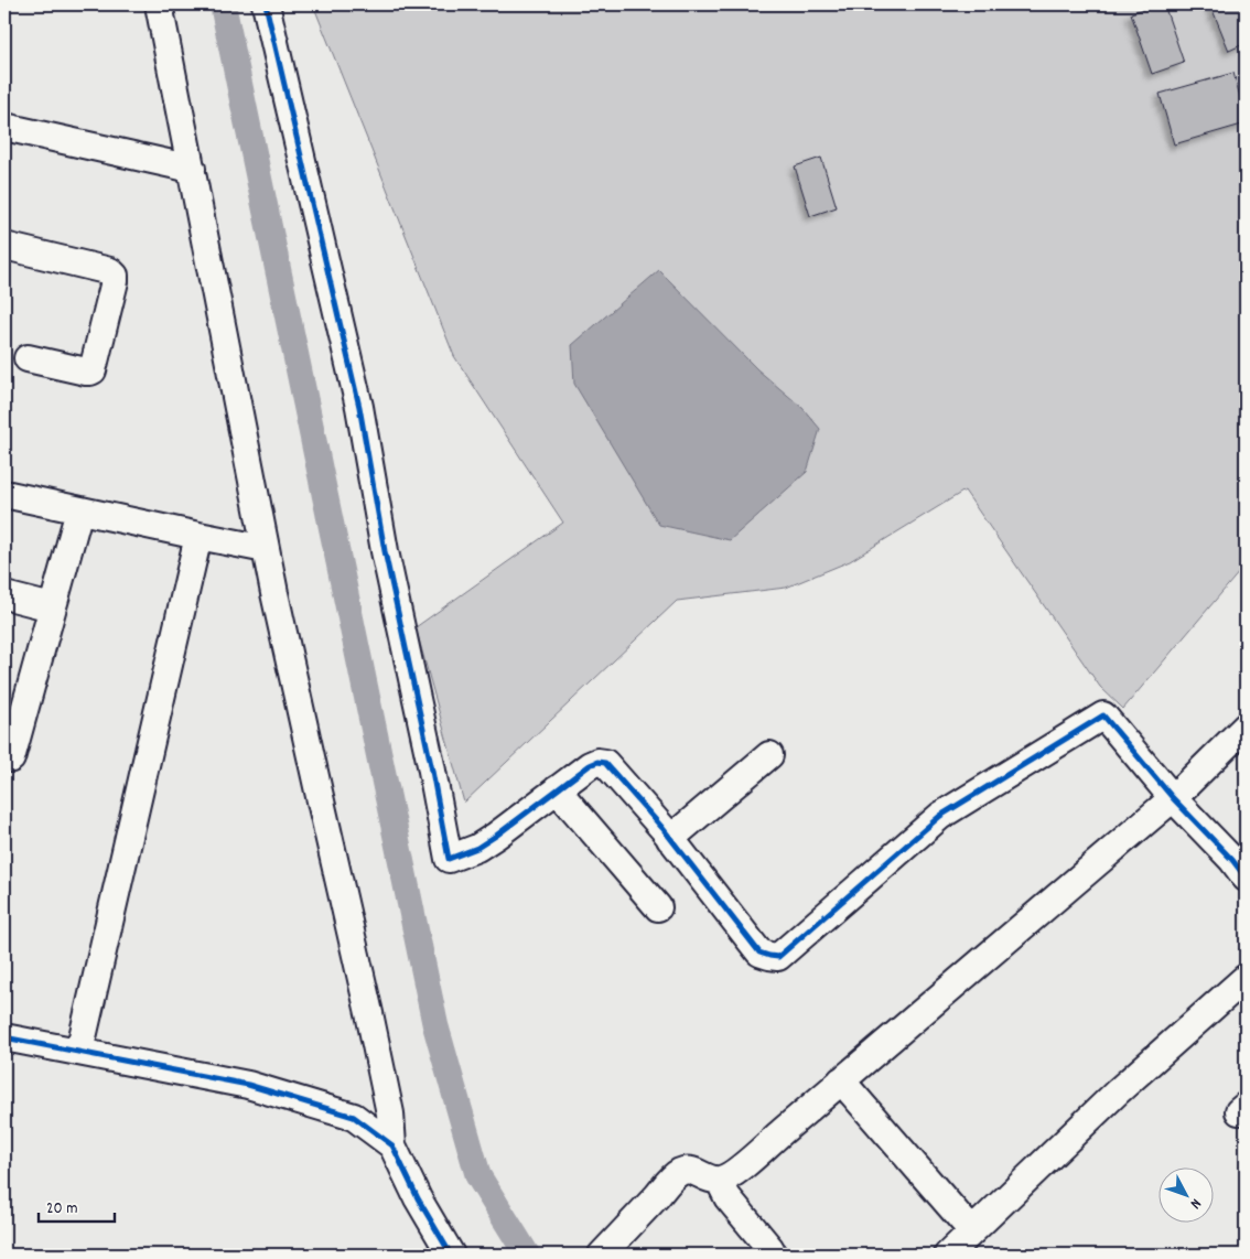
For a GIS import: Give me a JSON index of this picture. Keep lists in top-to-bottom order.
{
  "scale_bar": "20 m",
  "north": "bottom right"
}
